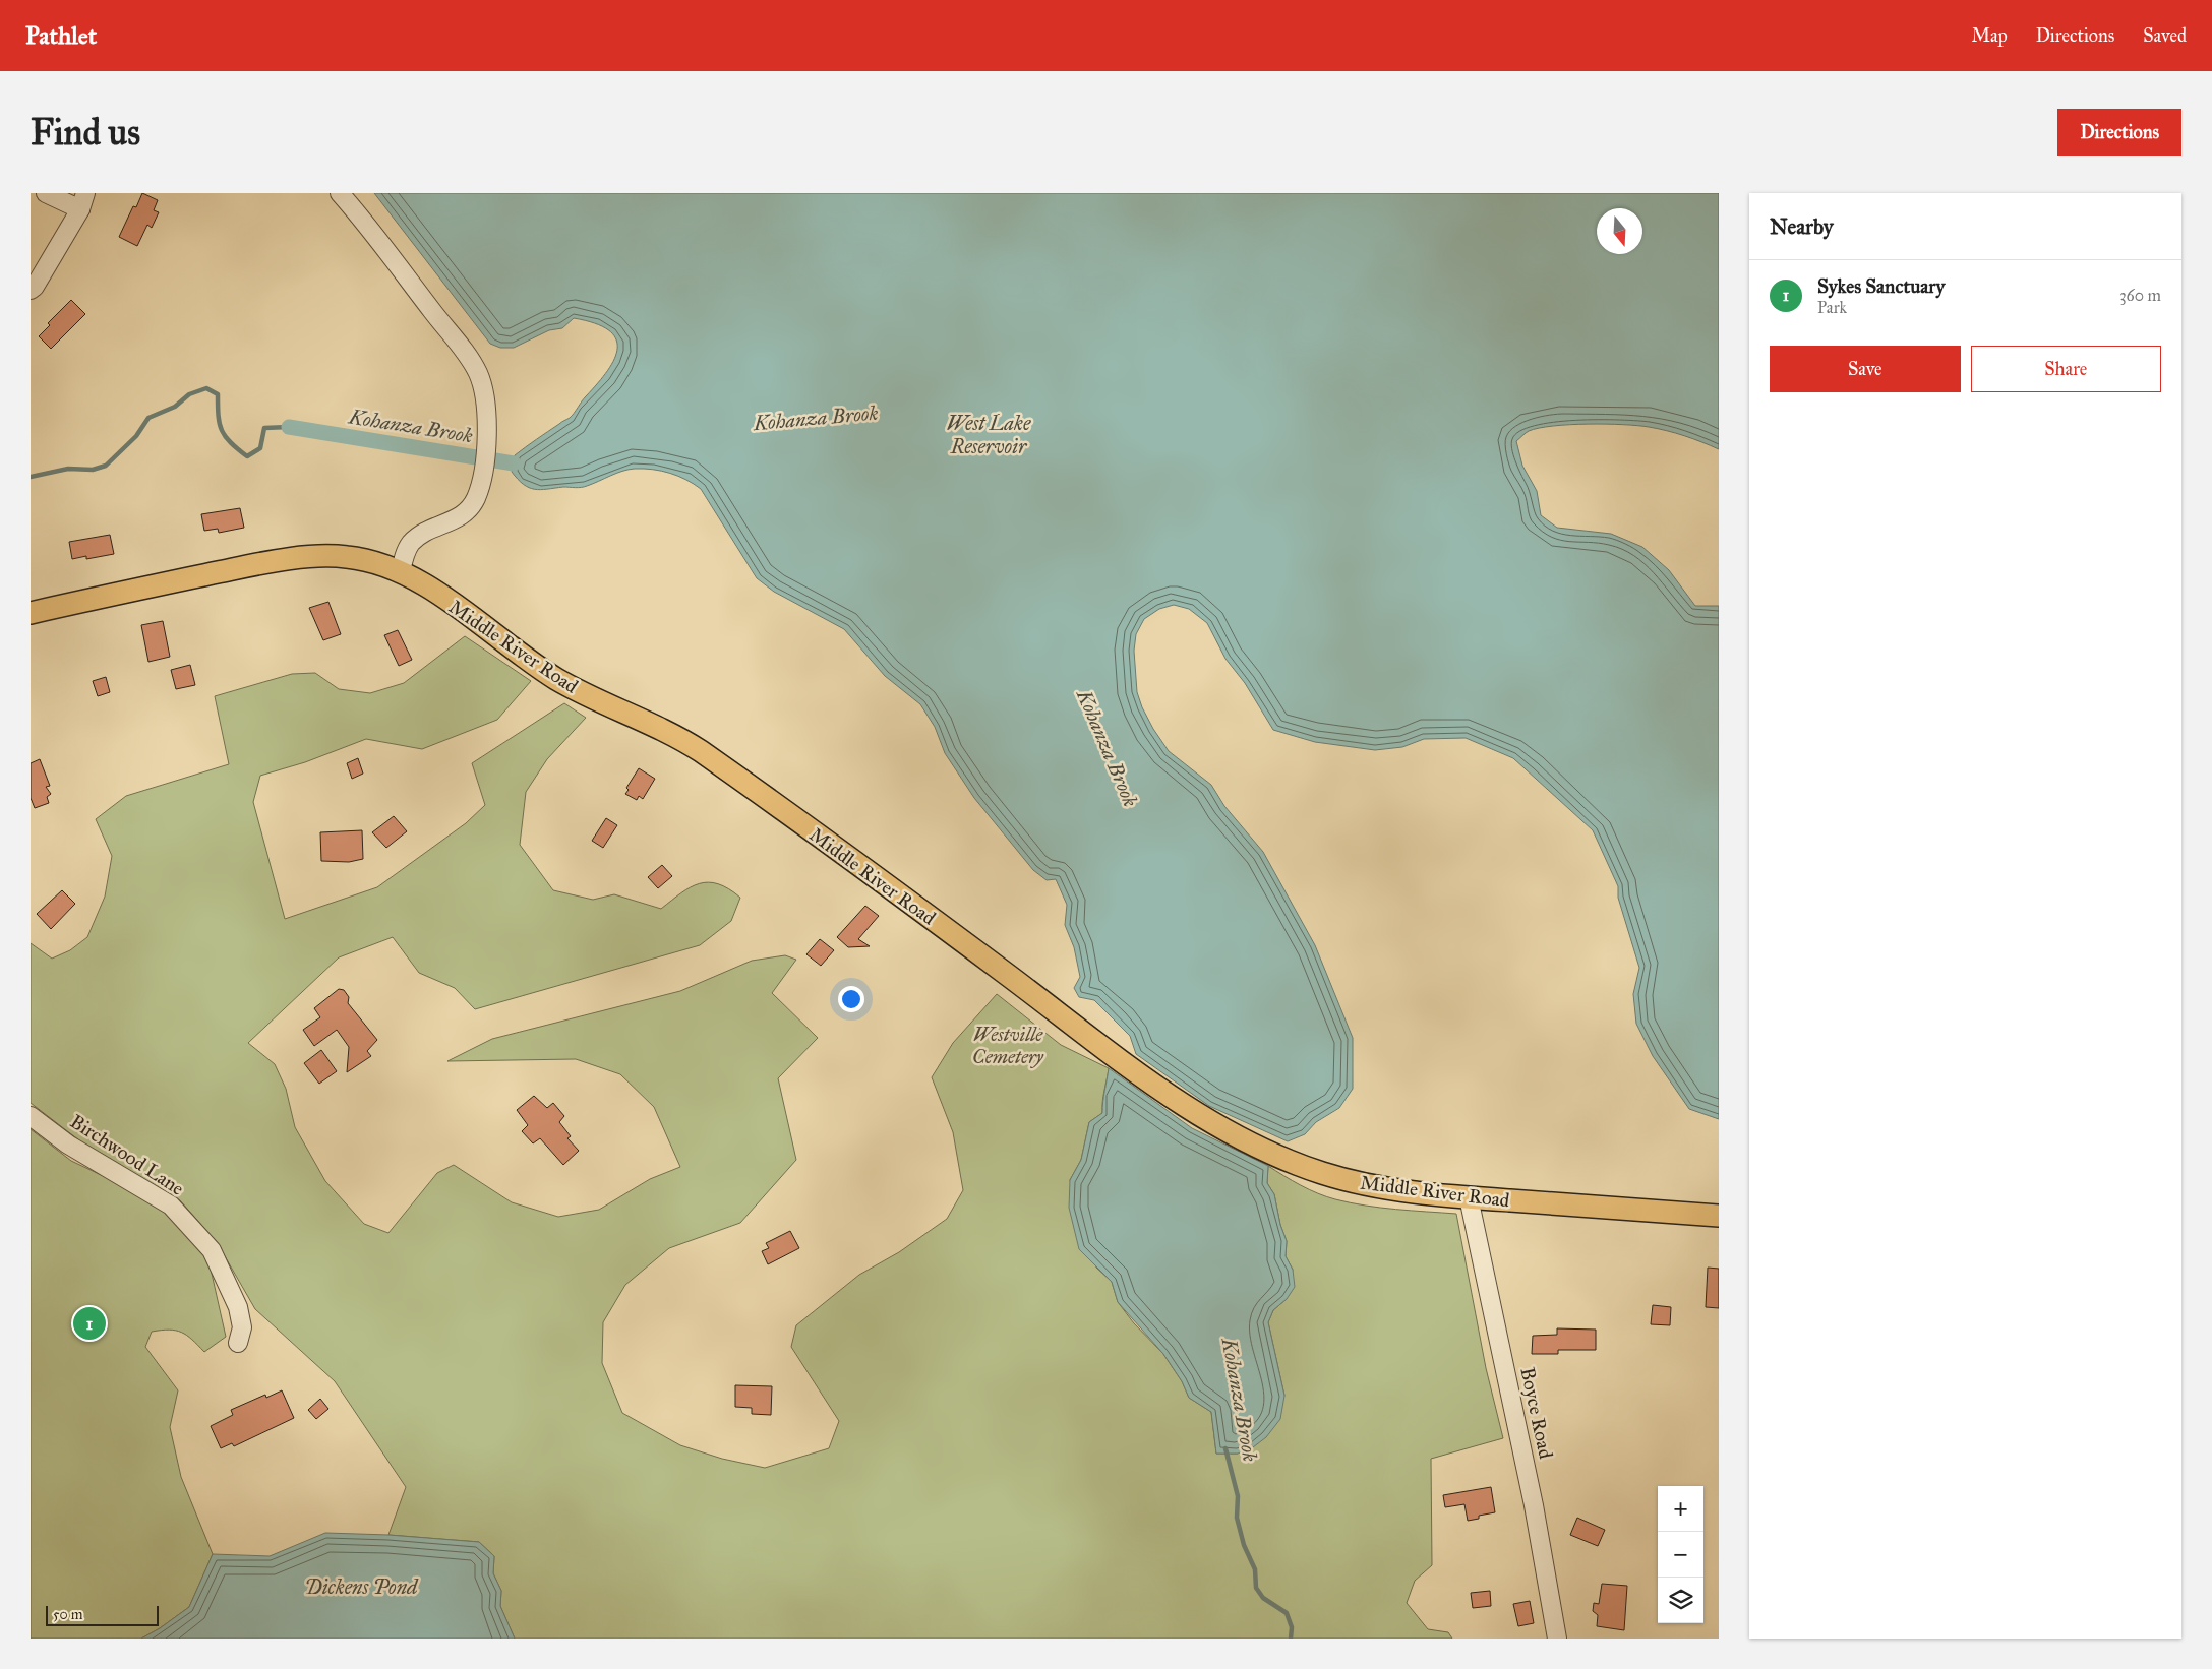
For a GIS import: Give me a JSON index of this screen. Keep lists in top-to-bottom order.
{
  "streets": {
    "main road": ["Middle River Road"],
    "street": ["Birchwood Lane", "Boyce Road"]
  },
  "crossings": [
    ["Middle River Road", "Boyce Road"]
  ],
  "water": ["Kohanza Brook", "West Lake Reservoir", "Dickens Pond"],
  "parks": ["Westville Cemetery"],
  "scale_bar": "50 m",
  "north": "bottom",
  "page": {
    "header": "Pathlet",
    "nav": ["Map", "Directions", "Saved"],
    "buttons": [
      "Directions",
      ["Save", "Share"]
    ],
    "title": "Find us",
    "heading": "Nearby",
    "list": [
      {
        "mark": "1",
        "name": "Sykes Sanctuary",
        "note": "Park",
        "value": "360 m"
      }
    ],
    "pins": "1",
    "map_buttons": ["+", "−"],
    "scale": "50 m"
  }
}
